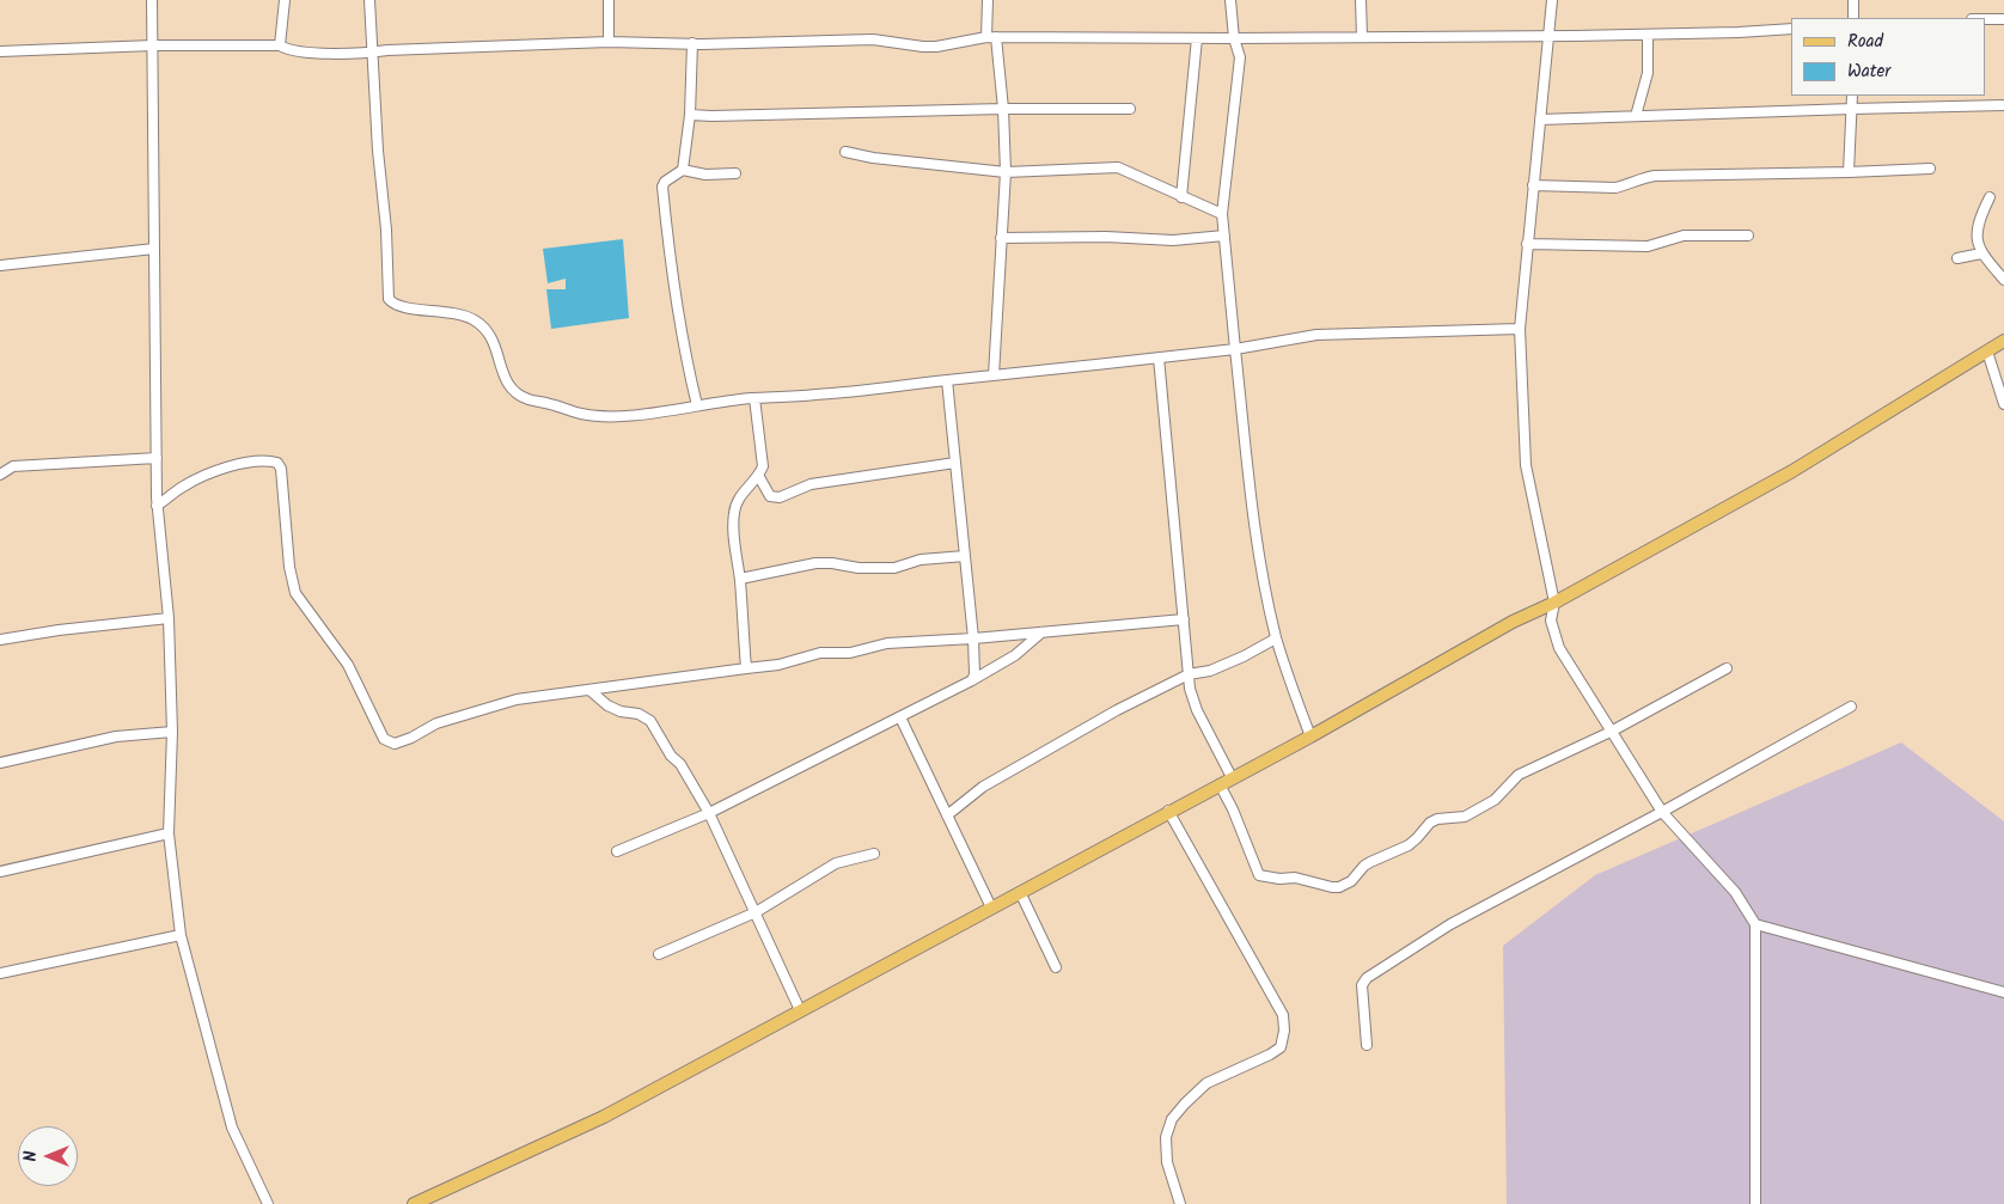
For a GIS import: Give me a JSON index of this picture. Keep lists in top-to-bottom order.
{
  "legend": ["Road", "Water"],
  "north": "left"
}
